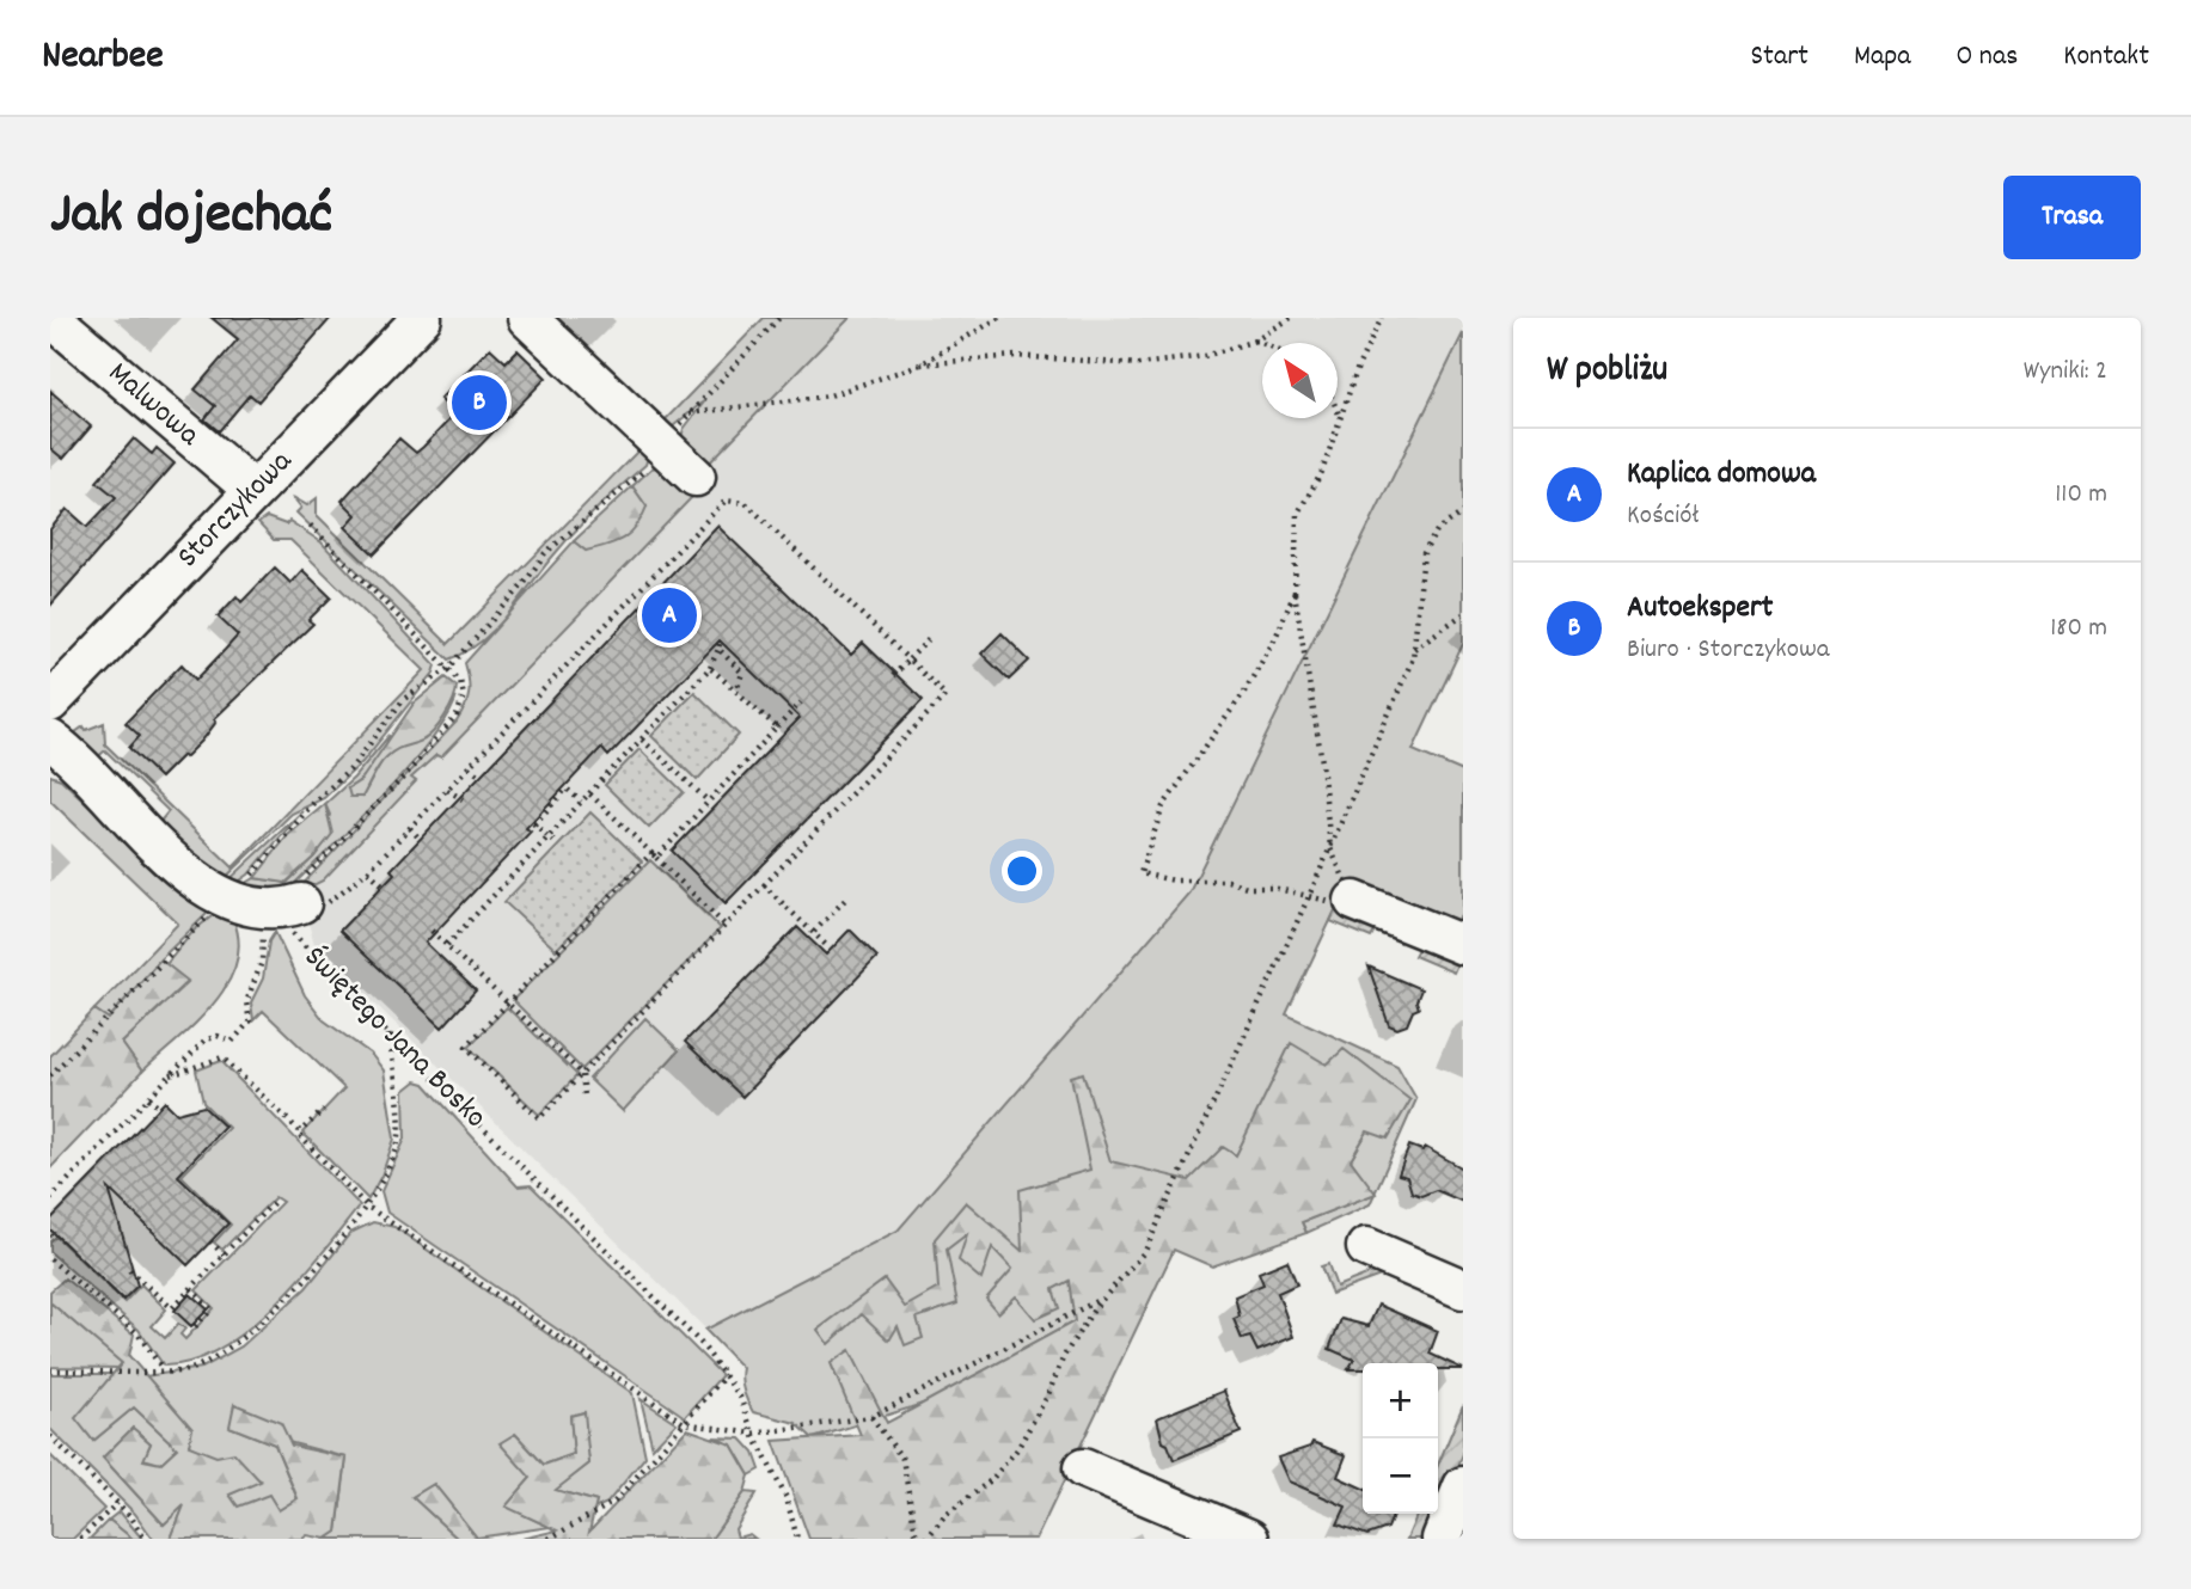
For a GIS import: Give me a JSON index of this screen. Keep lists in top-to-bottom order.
{
  "streets": {
    "street": ["Malwowa", "Storczykowa"],
    "path": ["Świętego Jana Bosko"]
  },
  "crossings": [
    ["Malwowa", "Storczykowa"]
  ],
  "north": "top left",
  "page": {
    "header": "Nearbee",
    "nav": [
      "Start",
      "Mapa",
      "O nas",
      "Kontakt"
    ],
    "title": "Jak dojechać",
    "buttons": "Trasa",
    "heading": ["W pobliżu", "Wyniki: 2"],
    "pins": ["B", "A"],
    "list": [
      {
        "mark": "A",
        "name": "Kaplica domowa",
        "note": "Kościół",
        "value": "110 m"
      },
      {
        "mark": "B",
        "name": "Autoekspert",
        "note": "Biuro · Storczykowa",
        "value": "180 m"
      }
    ],
    "map_buttons": ["+", "−"]
  }
}
